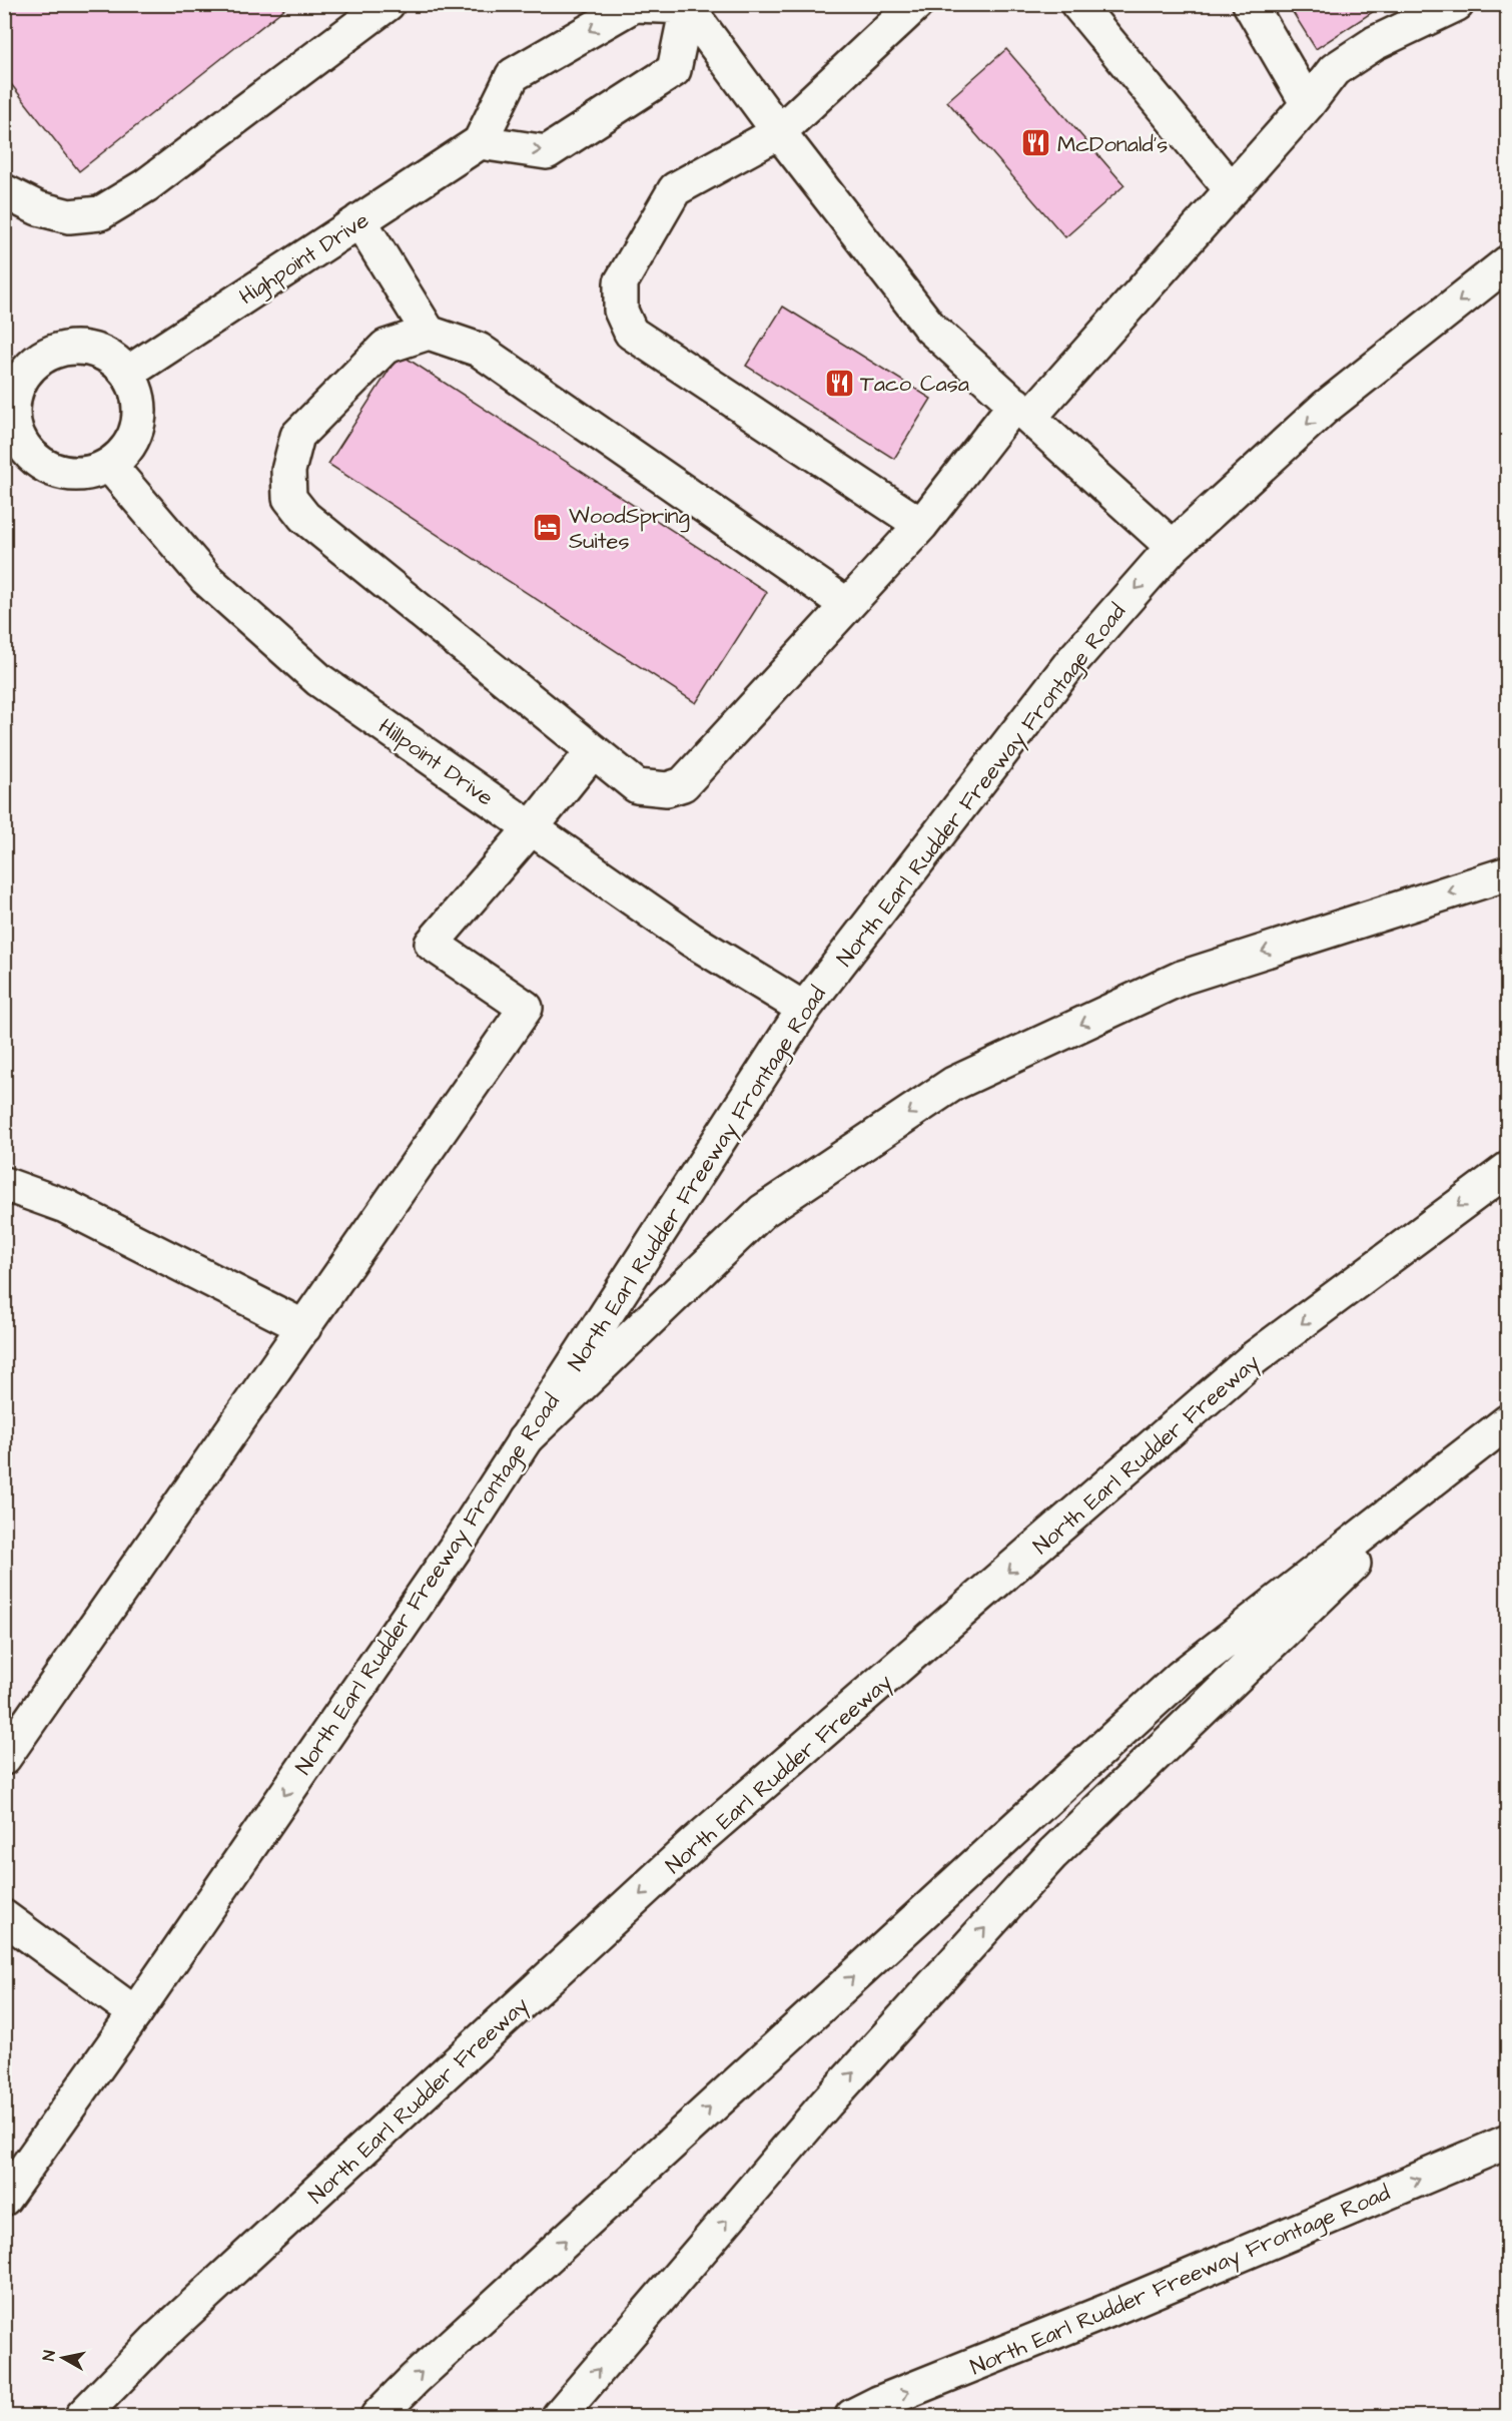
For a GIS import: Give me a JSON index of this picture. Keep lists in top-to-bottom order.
{
  "streets": {
    "main road": [
      "Highpoint Drive",
      "Hillpoint Drive",
      "North Earl Rudder Freeway Frontage Road",
      "North Earl Rudder Freeway"
    ]
  },
  "crossings": [
    ["Highpoint Drive", "Hillpoint Drive"],
    ["Hillpoint Drive", "North Earl Rudder Freeway Frontage Road"]
  ],
  "places": {
    "restaurant": ["McDonald's", "Taco Casa"],
    "hotel": ["WoodSpring Suites"]
  },
  "north": "left"
}
